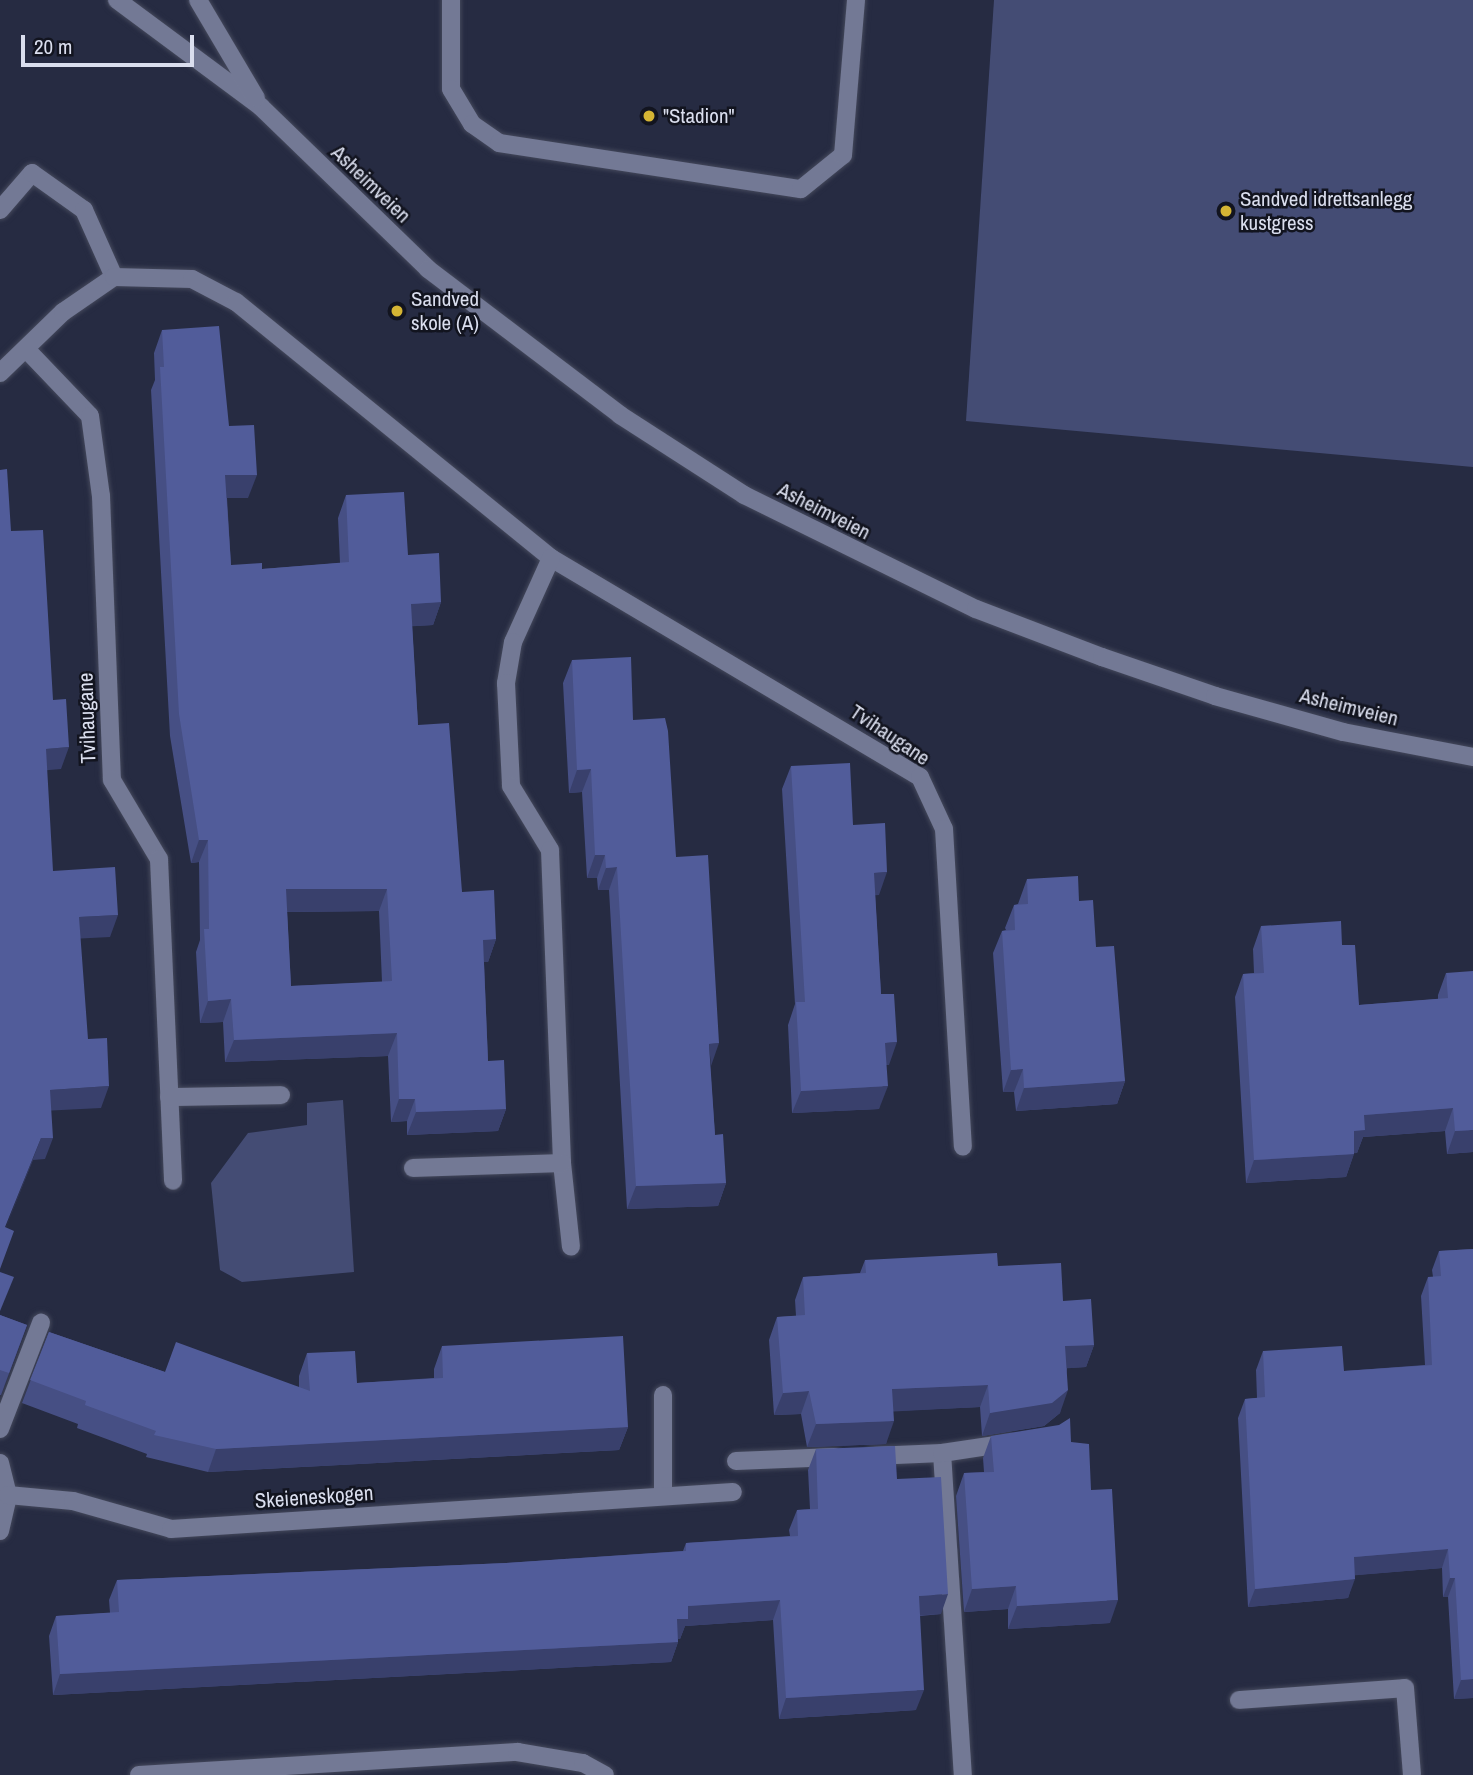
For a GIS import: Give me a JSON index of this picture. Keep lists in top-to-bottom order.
{
  "streets": {
    "street": ["Asheimveien", "Tvihaugane", "Skeieneskogen"]
  },
  "places": ["\"Stadion\"", "Sandved idrettsanlegg kustgress", "Sandved skole (A)"],
  "scale_bar": "20 m"
}
